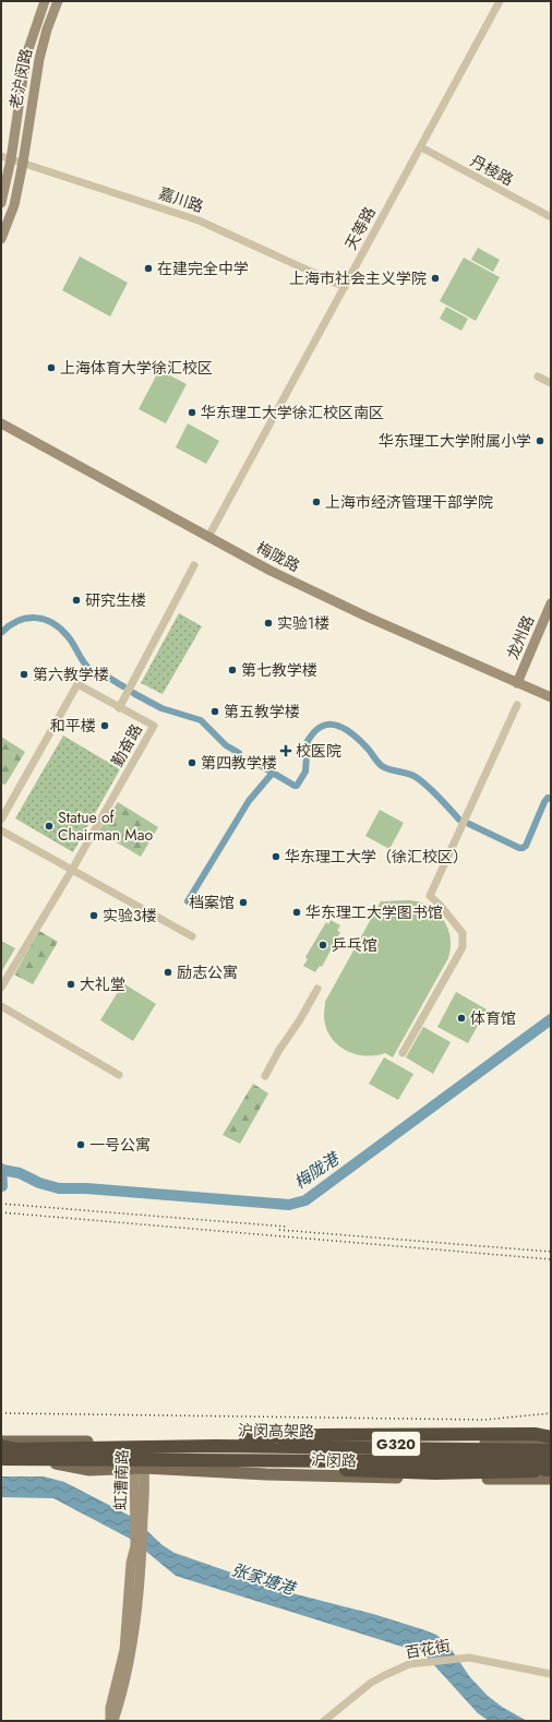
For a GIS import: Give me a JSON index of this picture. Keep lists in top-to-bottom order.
{
  "streets": {
    "highway": ["沪闵高架路"],
    "main road": [
      "老沪闵路",
      "梅陇路",
      "龙州路",
      "G320",
      "沪闵路",
      "虹漕南路"
    ],
    "street": [
      "丹棱路",
      "嘉川路",
      "天等路",
      "勤奋路",
      "百花街"
    ]
  },
  "crossings": [
    ["老沪闵路", "嘉川路"],
    ["丹棱路", "天等路"],
    ["嘉川路", "天等路"],
    ["天等路", "梅陇路"],
    ["梅陇路", "龙州路"],
    ["沪闵高架路", "沪闵路"],
    ["沪闵路", "虹漕南路"]
  ],
  "water": ["梅陇港", "张家塘港"],
  "places": {
    "other": [
      "在建完全中学",
      "上海市社会主义学院",
      "上海体育大学徐汇校区",
      "华东理工大学徐汇校区南区",
      "华东理工大学附属小学",
      "上海市经济管理干部学院",
      "研究生楼",
      "实验1楼",
      "第七教学楼",
      "第六教学楼",
      "第五教学楼",
      "和平楼",
      "第四教学楼",
      "Statue of Chairman Mao",
      "华东理工大学（徐汇校区）",
      "档案馆",
      "华东理工大学图书馆",
      "实验3楼",
      "乒乓馆",
      "励志公寓",
      "大礼堂",
      "体育馆",
      "一号公寓"
    ],
    "health": ["校医院"]
  }
}
